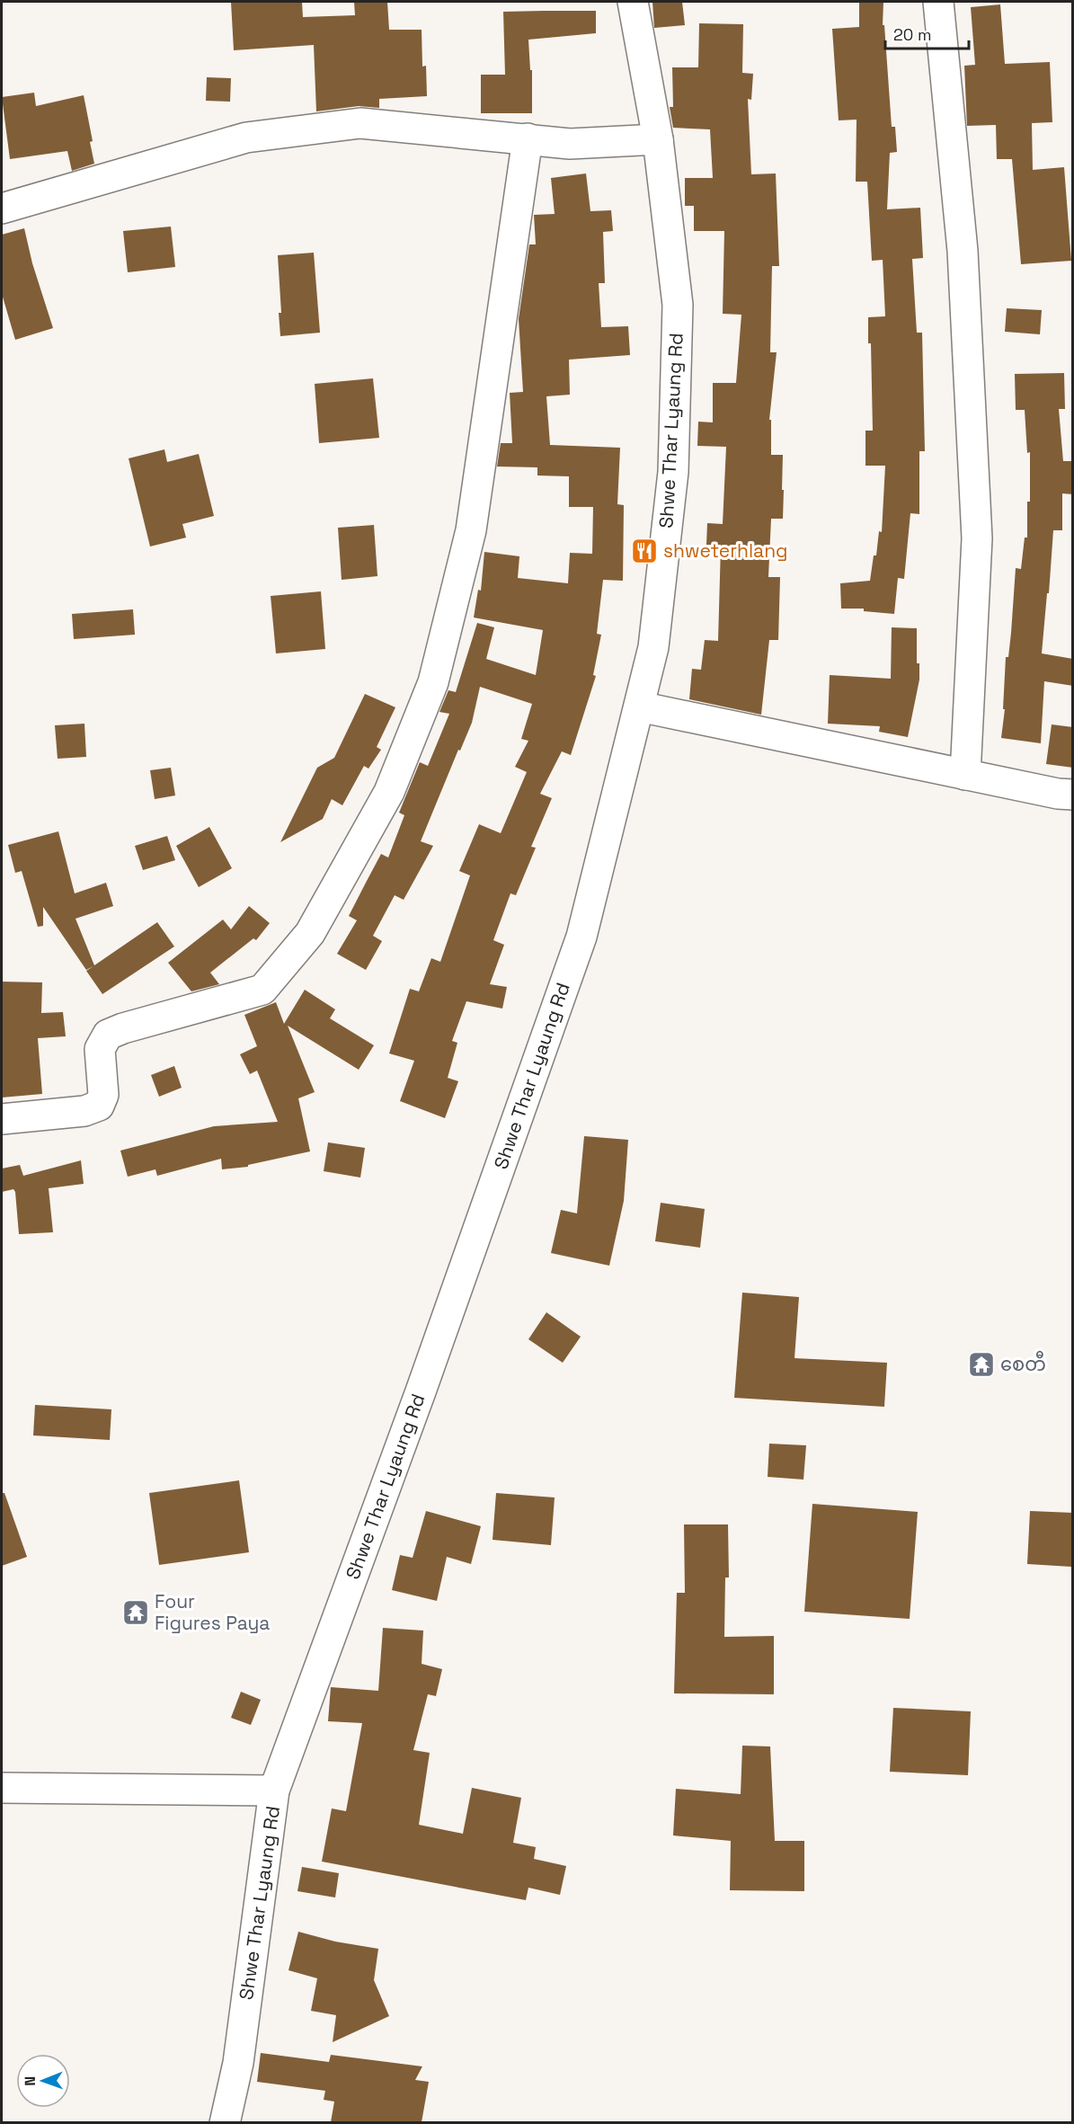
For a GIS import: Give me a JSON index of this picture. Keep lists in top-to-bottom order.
{
  "streets": {
    "street": ["Shwe Thar Lyaung Rd"]
  },
  "places": {
    "restaurant": ["shweterhlang"],
    "temple": ["စေတီ", "Four Figures Paya"]
  },
  "scale_bar": "20 m",
  "north": "left"
}
